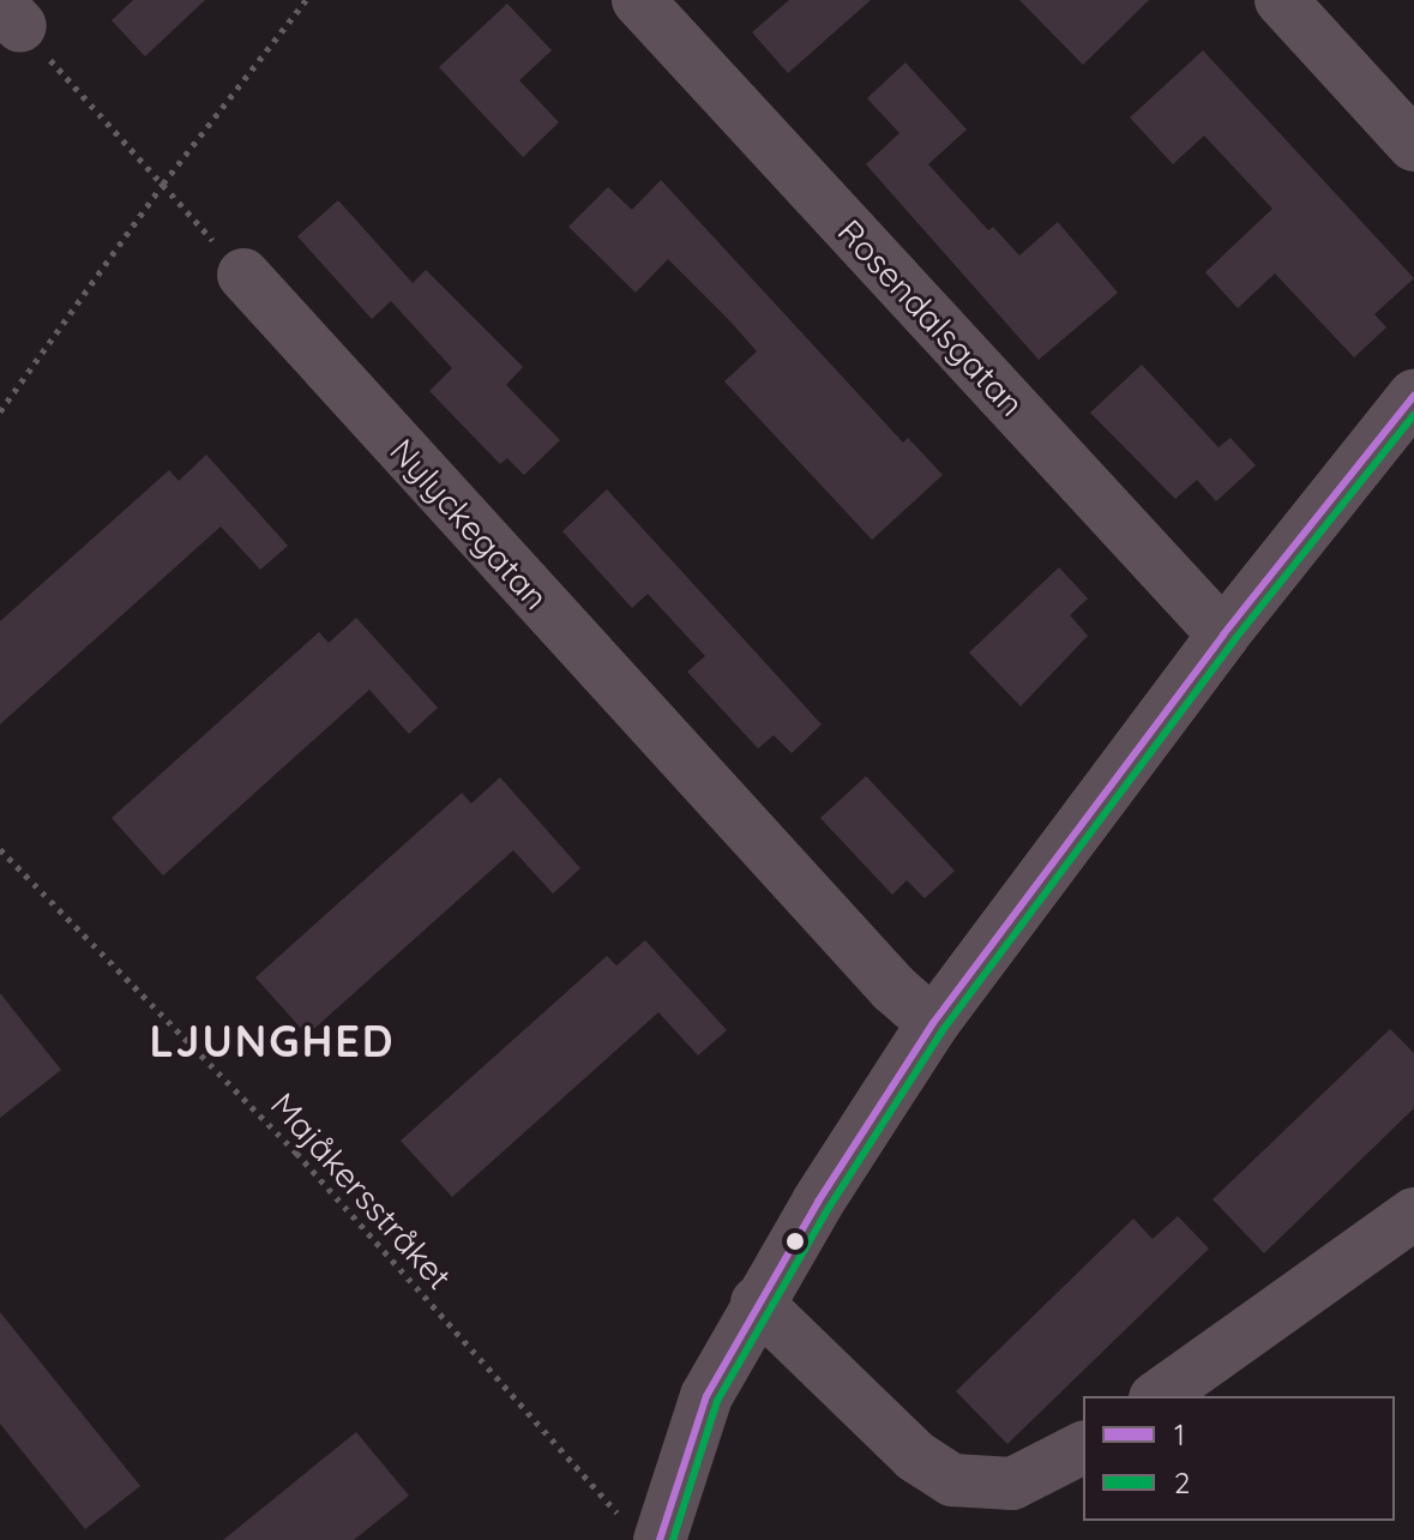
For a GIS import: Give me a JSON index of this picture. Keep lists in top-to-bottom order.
{
  "streets": {
    "street": ["Rosendalsgatan", "Nylyckegatan"],
    "path": ["Majåkersstråket"]
  },
  "districts": ["LJUNGHED"],
  "lines": ["transit line 1", "transit line 2"],
  "legend": ["1", "2"]
}
